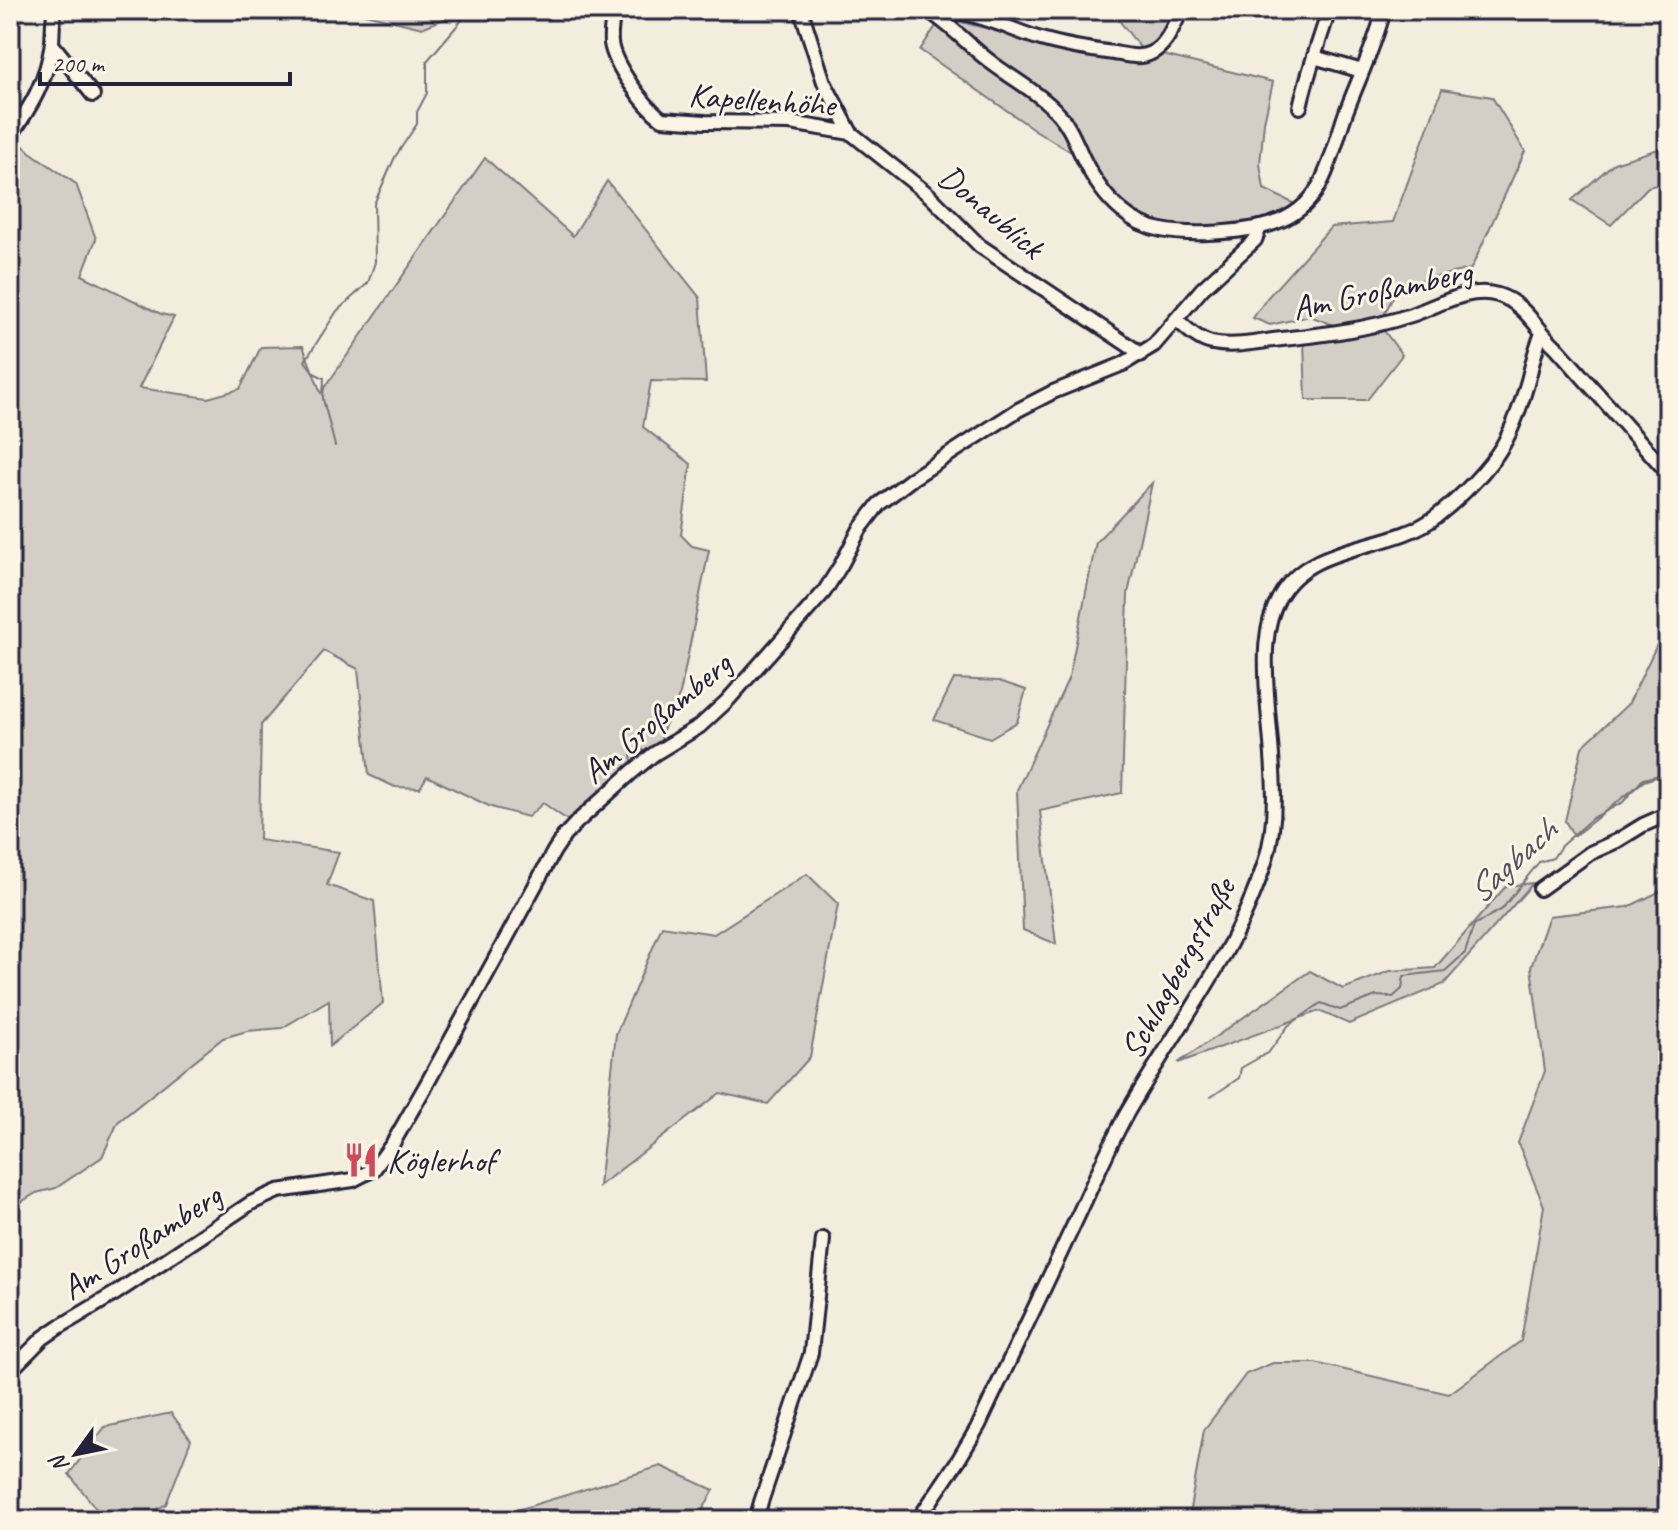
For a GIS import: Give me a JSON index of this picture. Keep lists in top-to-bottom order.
{
  "streets": {
    "street": [
      "Kapellenhöhe",
      "Donaublick",
      "Am Großamberg",
      "Schlagbergstraße"
    ]
  },
  "crossings": [
    ["Kapellenhöhe", "Donaublick"],
    ["Donaublick", "Am Großamberg"],
    ["Am Großamberg", "Schlagbergstraße"]
  ],
  "water": ["Sagbach"],
  "places": {
    "restaurant": ["Köglerhof"]
  },
  "scale_bar": "200 m",
  "north": "bottom left"
}
